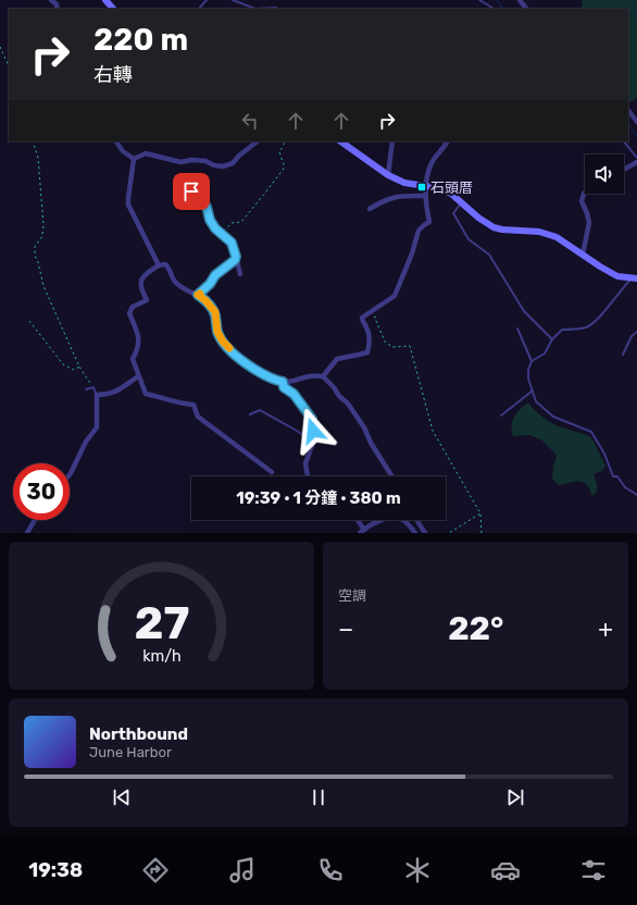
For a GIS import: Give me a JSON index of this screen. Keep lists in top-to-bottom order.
{
  "places": {
    "transit": ["石頭厝"]
  },
  "page": {
    "turn": ["220 m", "右轉"],
    "limit": "30",
    "trip": "19:39 · 1 分鐘 · 380 m",
    "tile": "空調",
    "heat": ["−", "22°", "+"],
    "song": ["Northbound", "June Harbor"],
    "tabs": "19:38",
    "gauge": ["27", "km/h"]
  }
}
